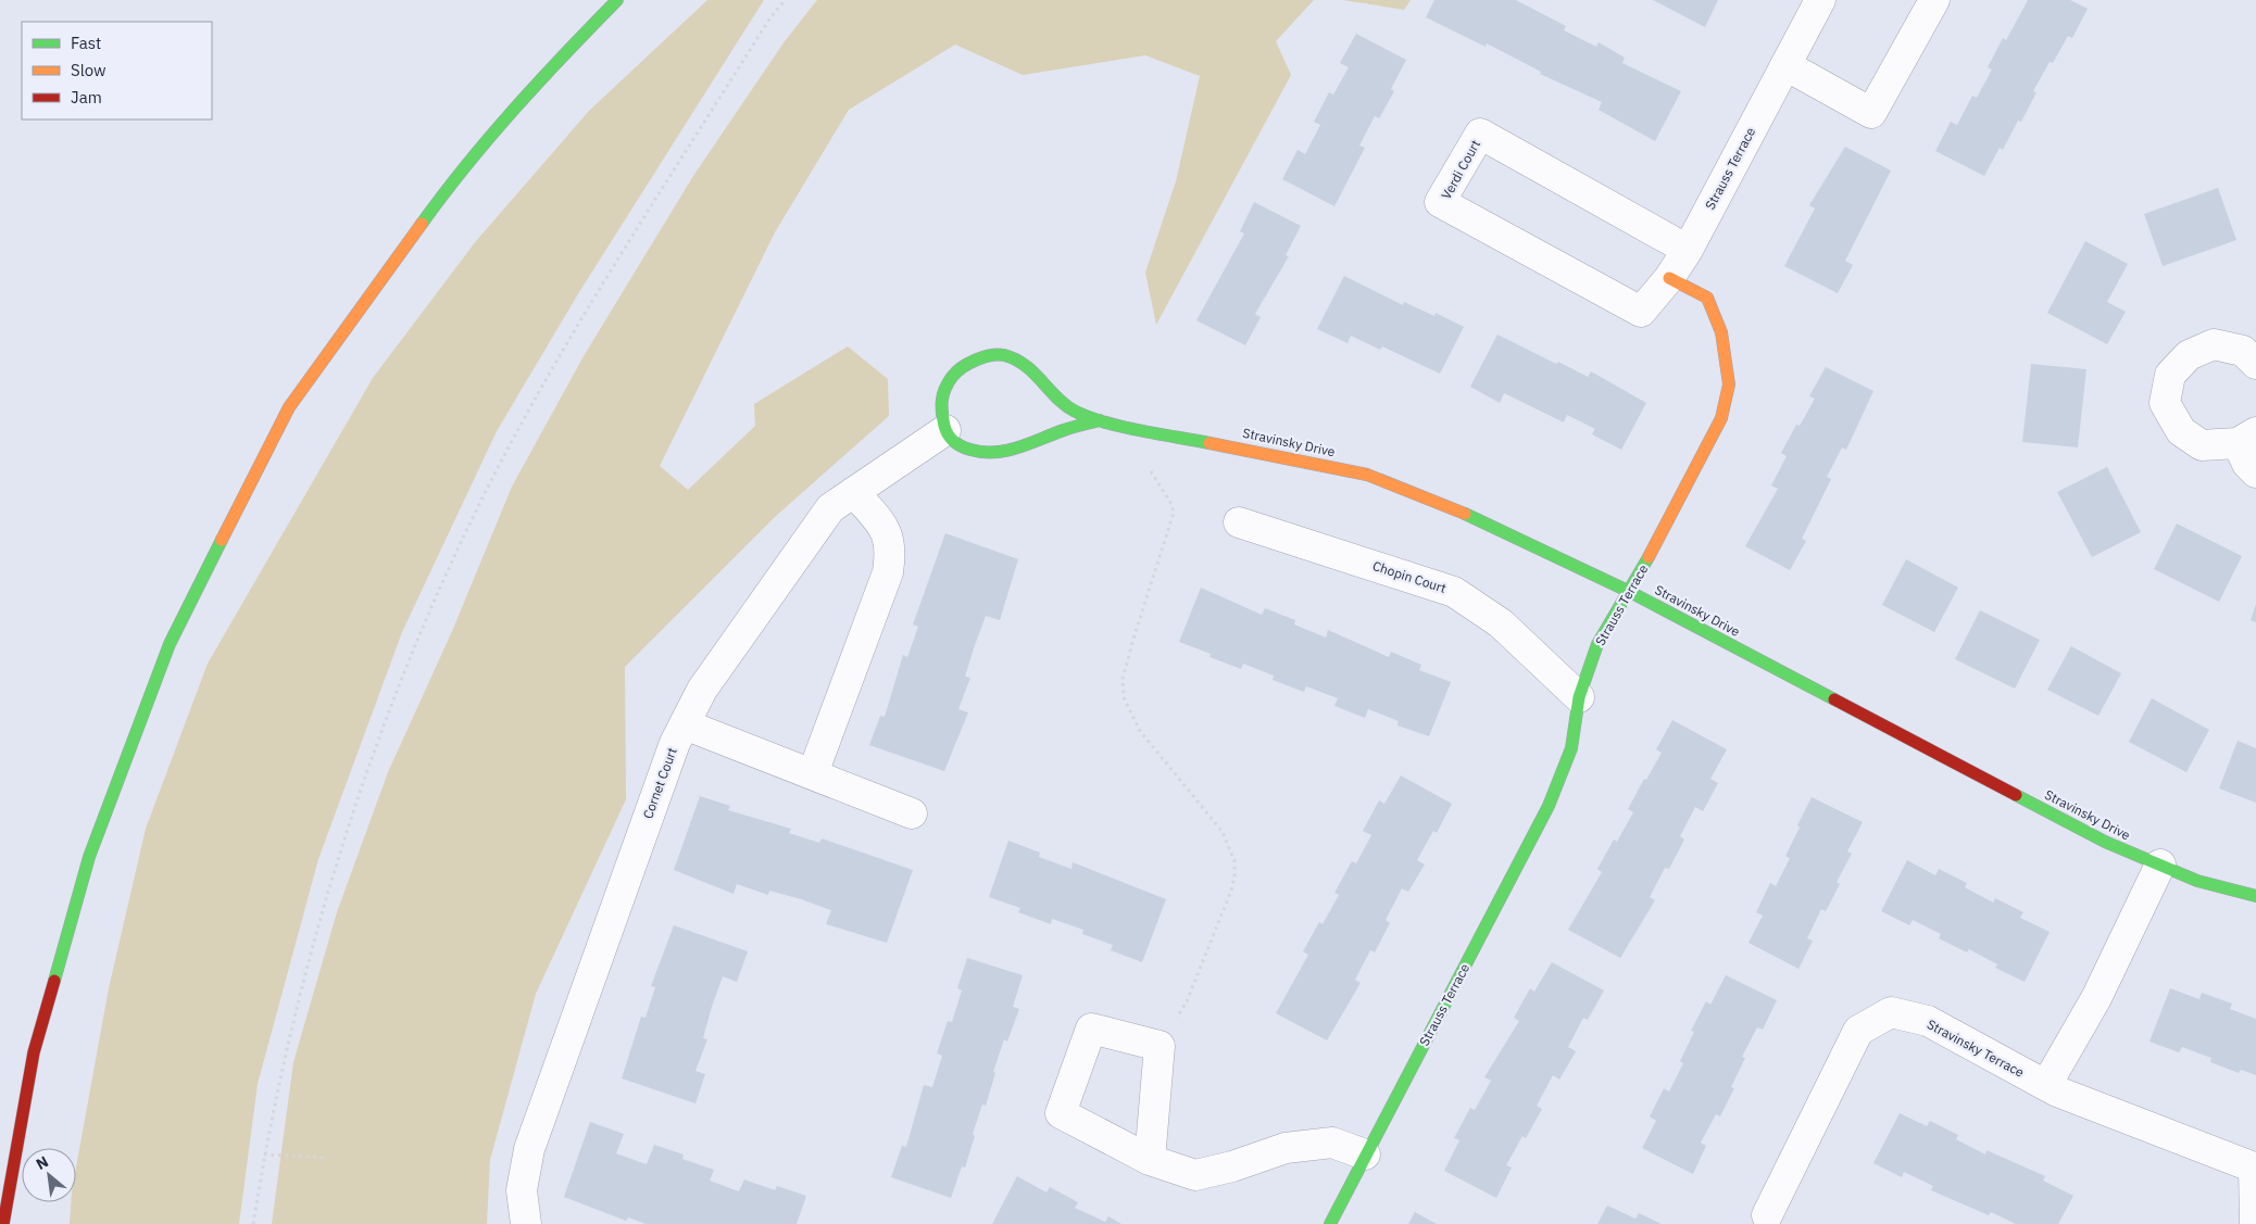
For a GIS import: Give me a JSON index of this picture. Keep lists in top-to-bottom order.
{
  "streets": {
    "main road": ["Strauss Terrace", "Stravinsky Drive"],
    "street": [
      "Verdi Court",
      "Chopin Court",
      "Cornet Court",
      "Stravinsky Terrace"
    ]
  },
  "crossings": [
    ["Strauss Terrace", "Verdi Court"],
    ["Strauss Terrace", "Stravinsky Drive"],
    ["Strauss Terrace", "Chopin Court"],
    ["Stravinsky Drive", "Cornet Court"]
  ],
  "legend": ["Fast", "Slow", "Jam"],
  "north": "top left"
}
